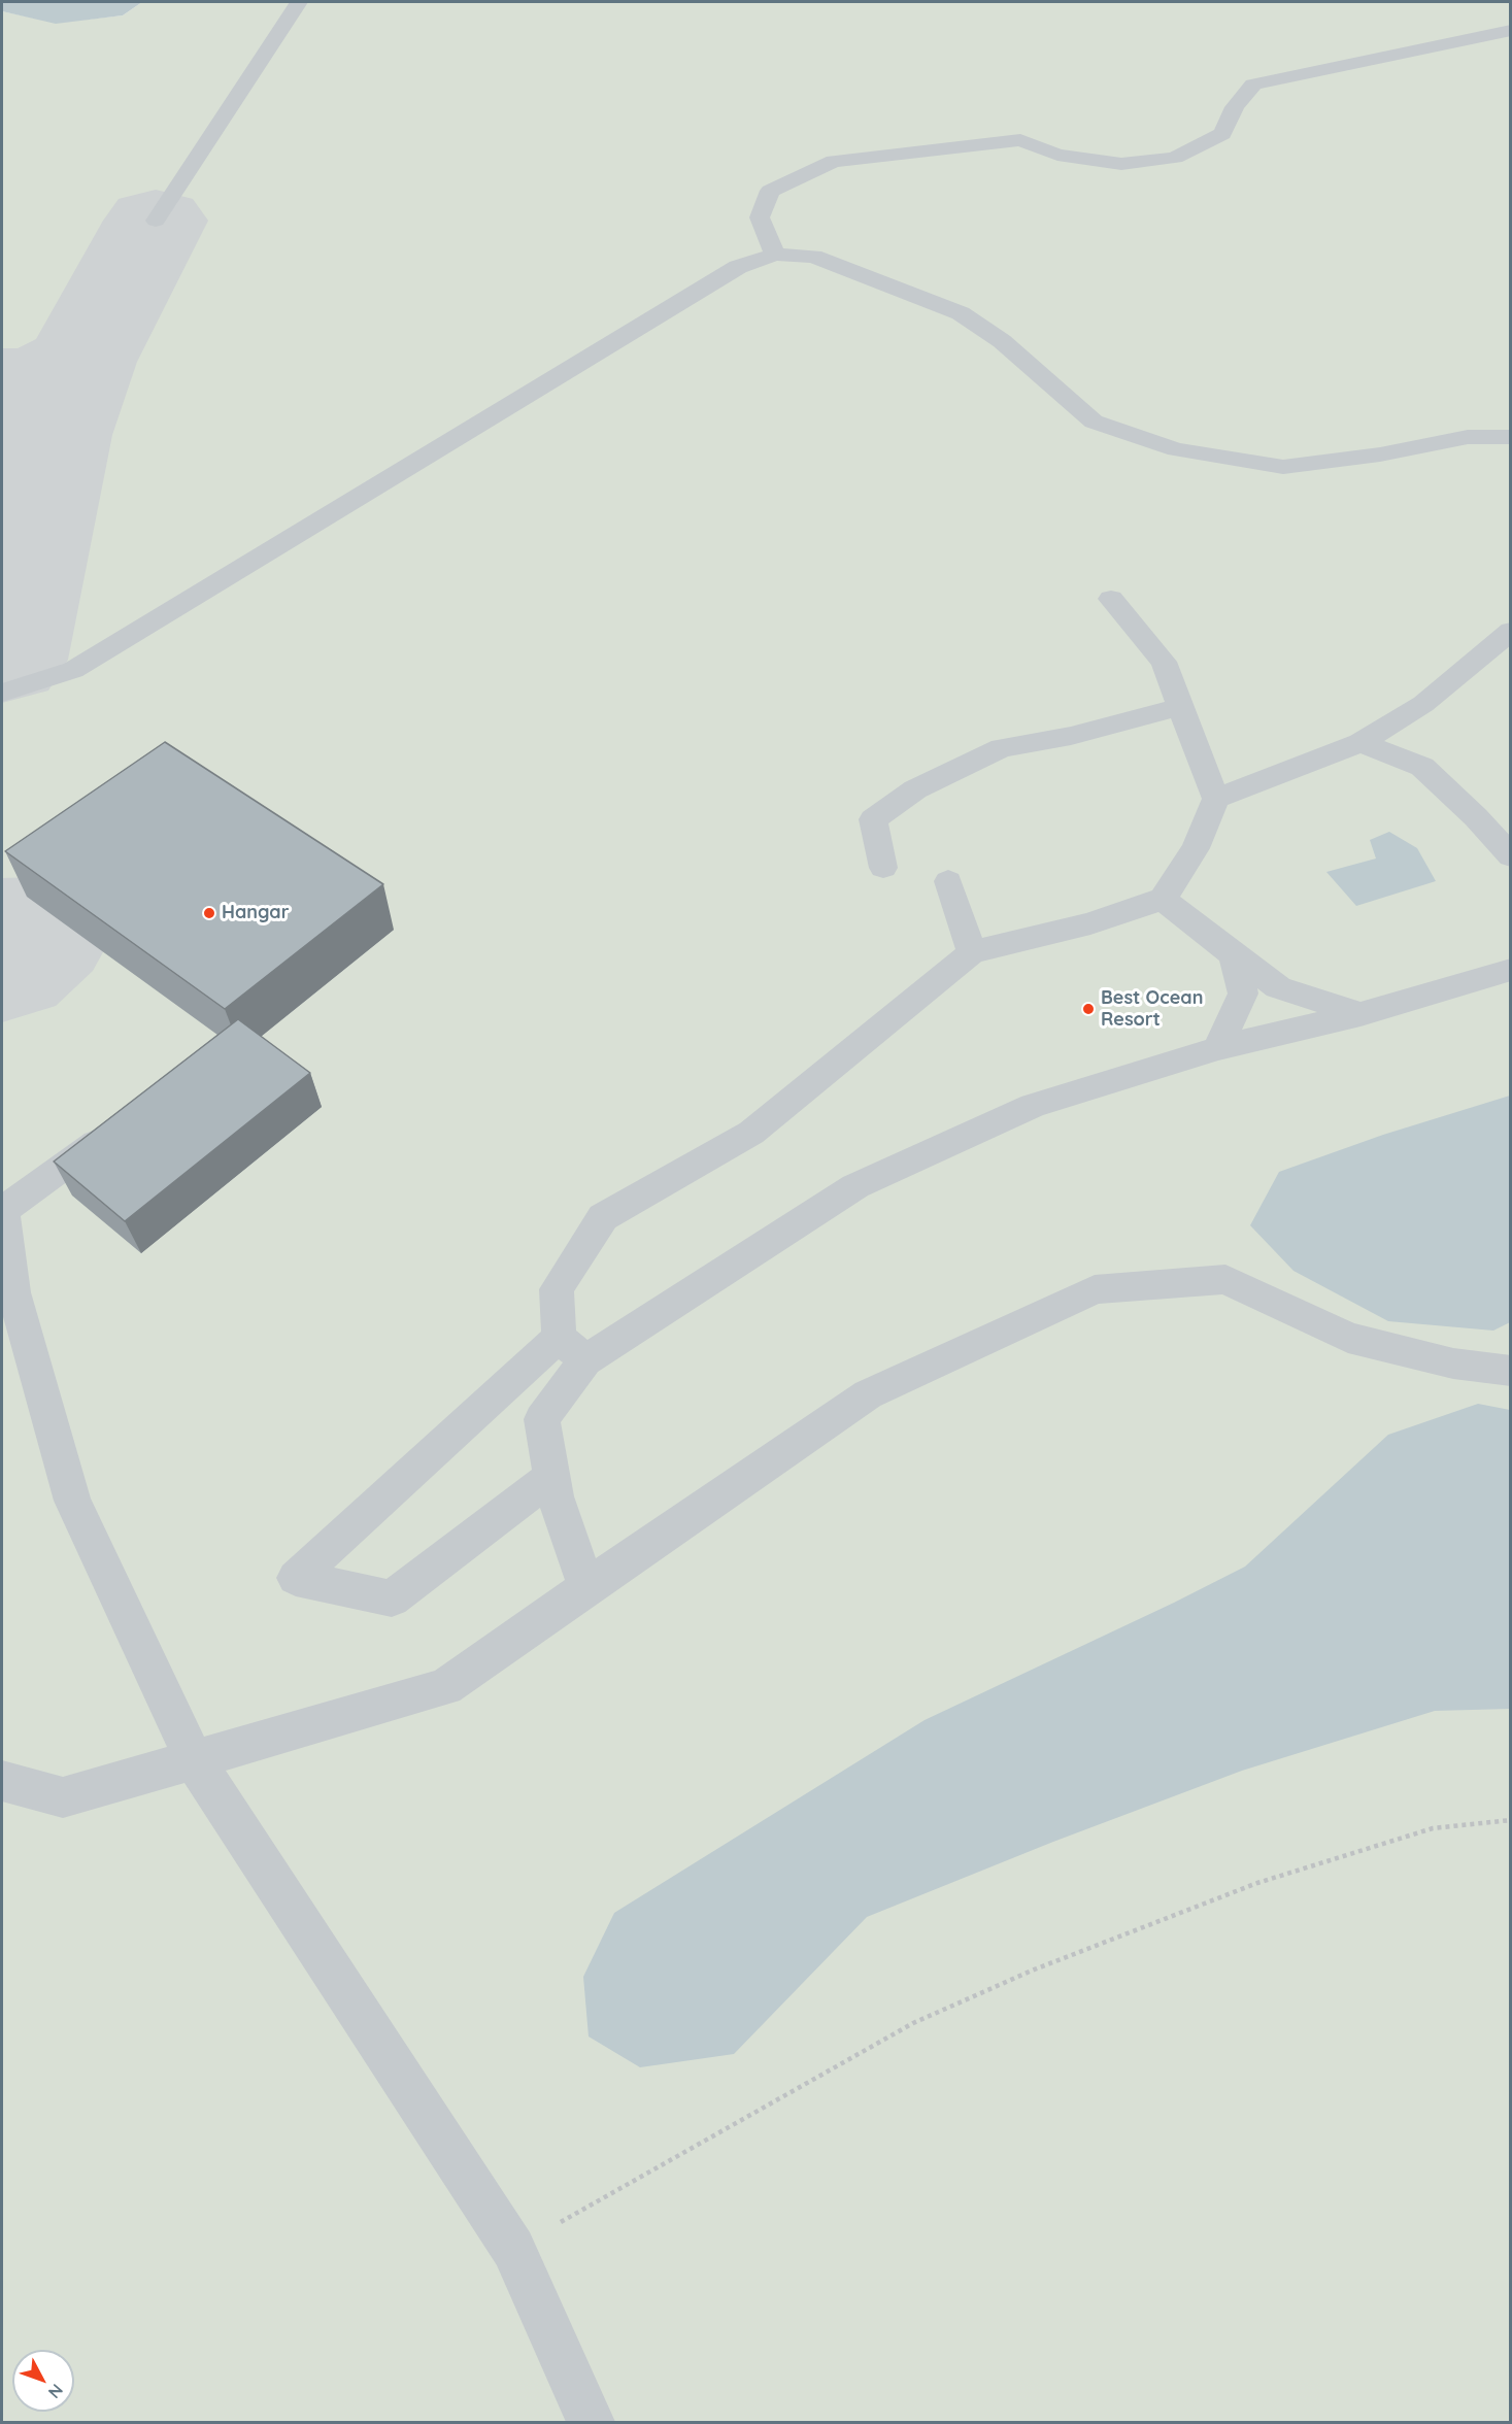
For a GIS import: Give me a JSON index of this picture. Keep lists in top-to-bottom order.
{
  "places": ["Hangar", "Best Ocean Resort"],
  "north": "bottom right"
}
